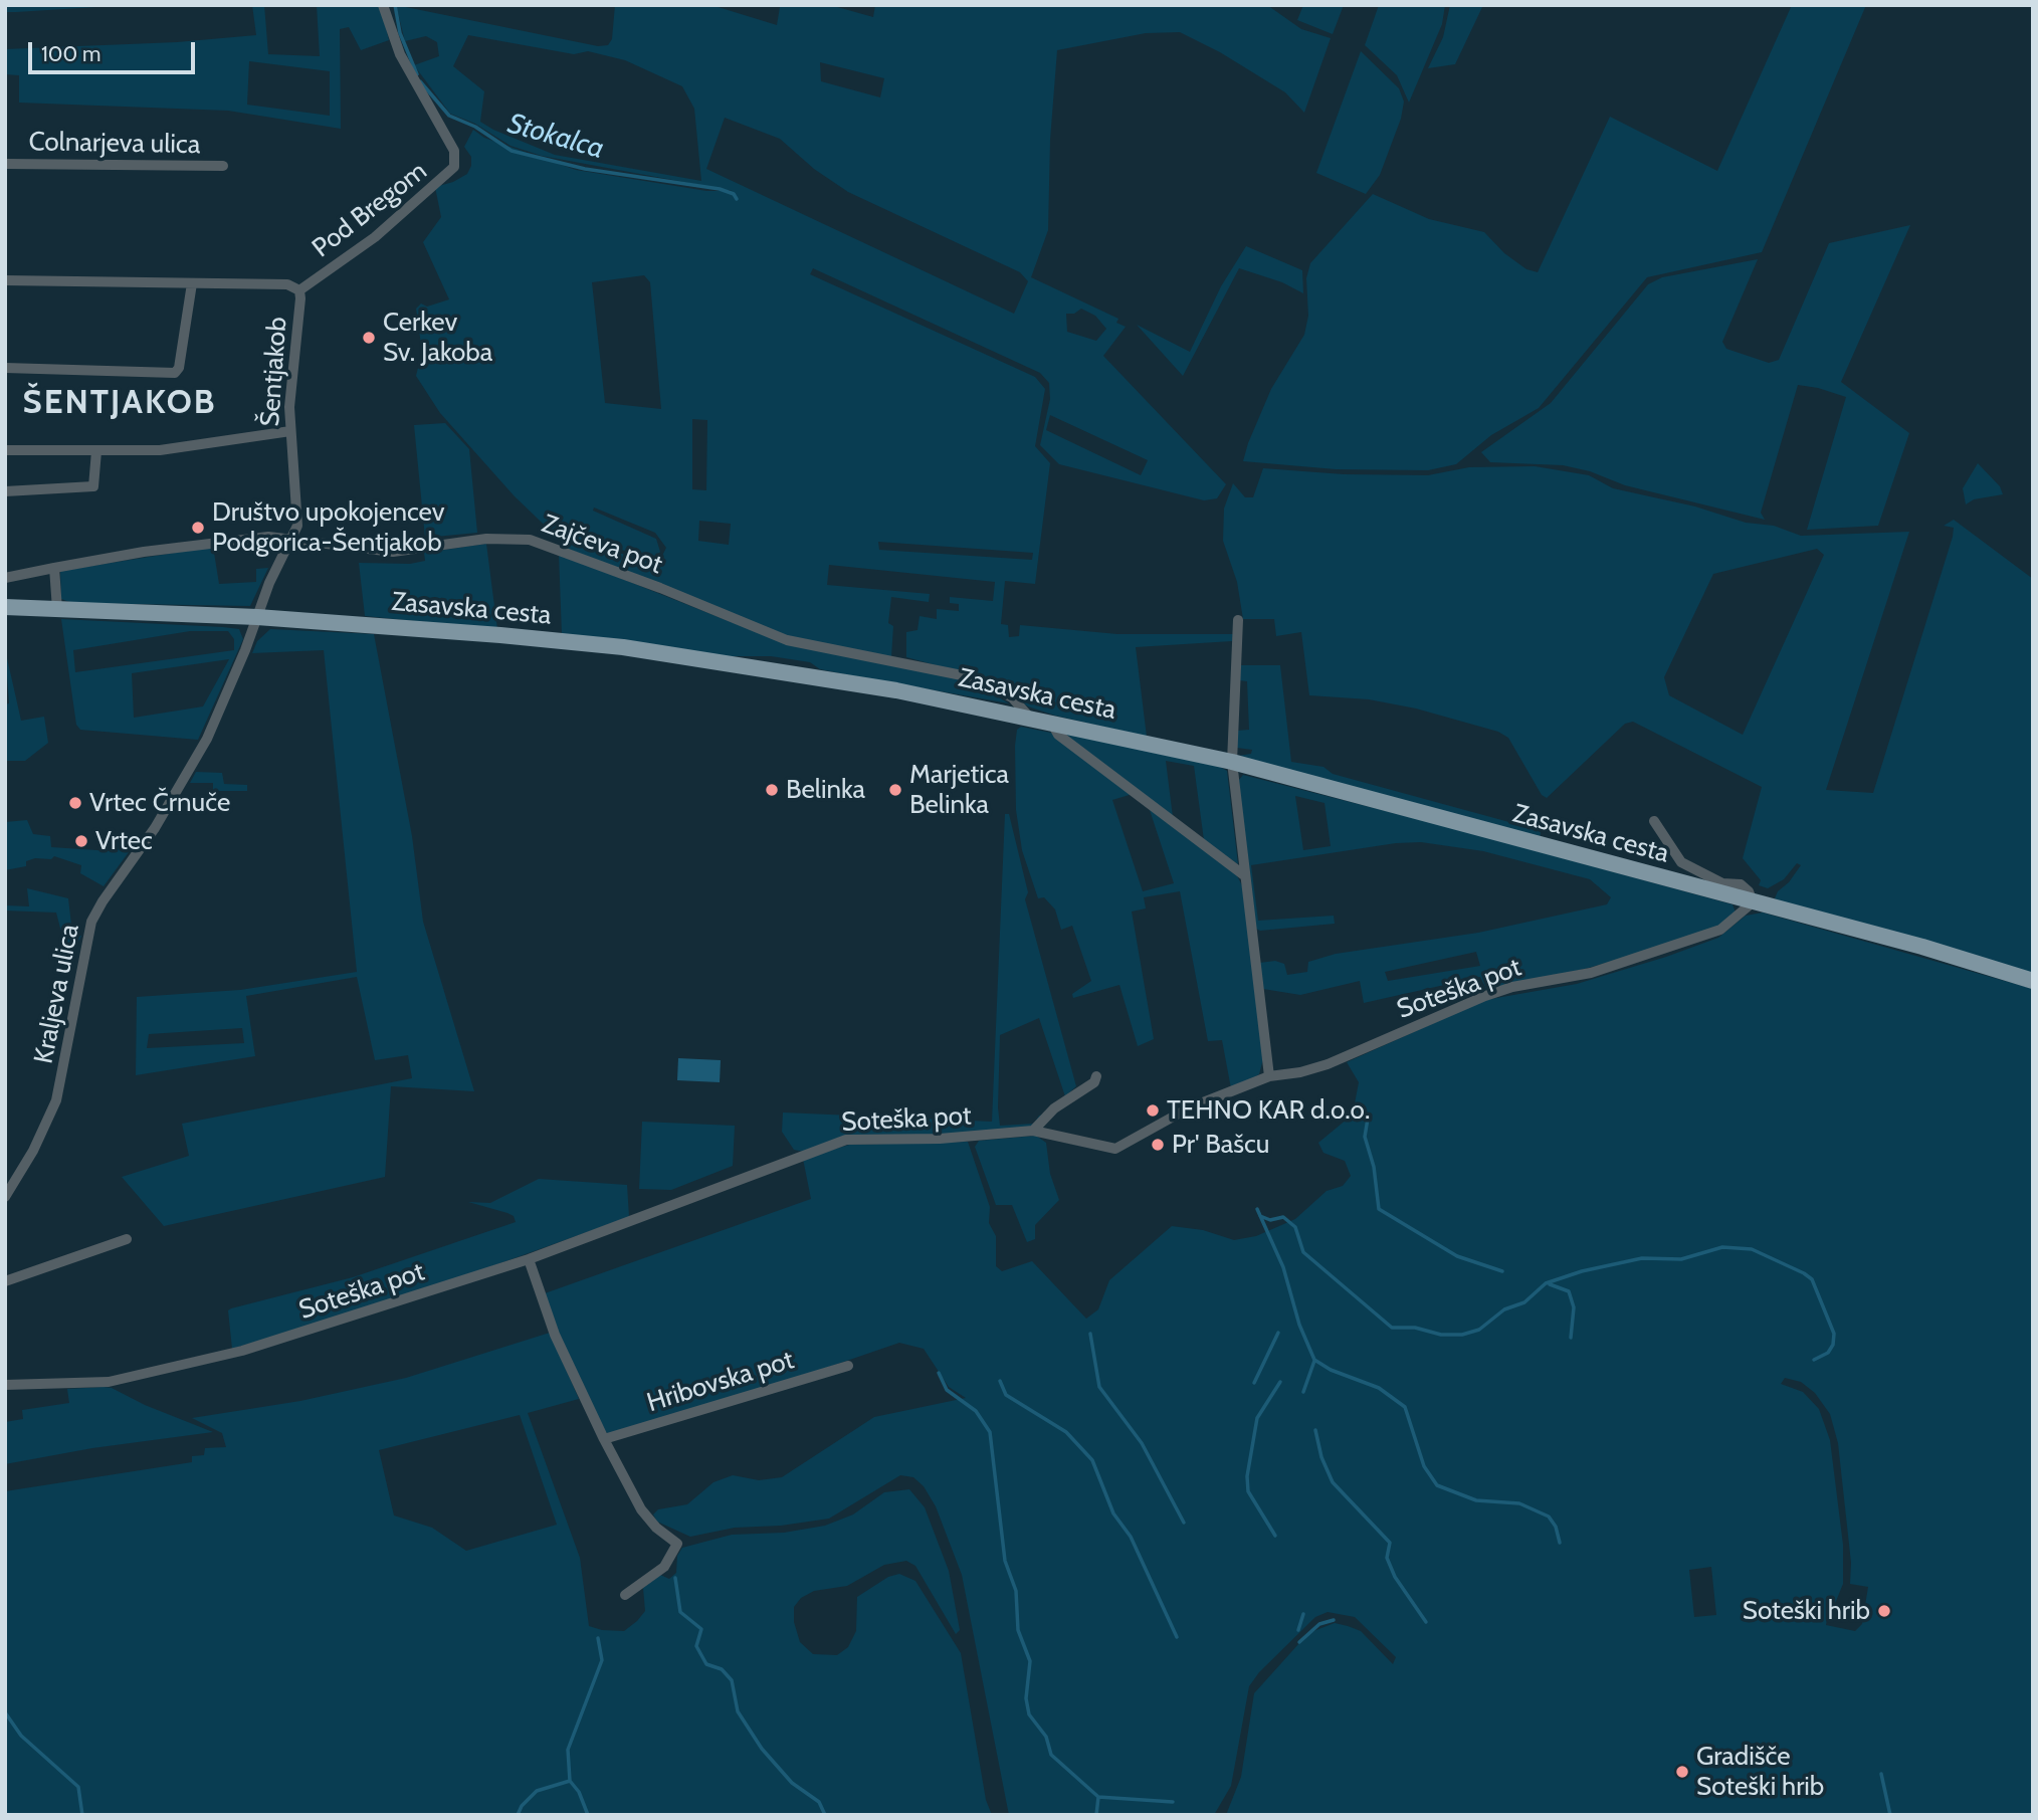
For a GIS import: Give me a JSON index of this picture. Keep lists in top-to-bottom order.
{
  "streets": {
    "main road": ["Zasavska cesta"],
    "street": [
      "Colnarjeva ulica",
      "Pod Bregom",
      "Šentjakob",
      "Zajčeva pot",
      "Soteška pot",
      "Kraljeva ulica",
      "Hribovska pot"
    ]
  },
  "crossings": [
    ["Pod Bregom", "Šentjakob"],
    ["Šentjakob", "Zajčeva pot"],
    ["Šentjakob", "Zasavska cesta"],
    ["Šentjakob", "Kraljeva ulica"],
    ["Zajčeva pot", "Zasavska cesta"],
    ["Zasavska cesta", "Soteška pot"],
    ["Zasavska cesta", "Kraljeva ulica"]
  ],
  "districts": ["ŠENTJAKOB"],
  "water": ["Stokalca"],
  "places": [
    "Cerkev Sv. Jakoba",
    "Društvo upokojencev Podgorica-Šentjakob",
    "Belinka",
    "Marjetica Belinka",
    "Vrtec Črnuče",
    "Vrtec",
    "TEHNO KAR d.o.o.",
    "Pr' Bašcu",
    "Soteški hrib",
    "Gradišče Soteški hrib"
  ],
  "scale_bar": "100 m"
}
